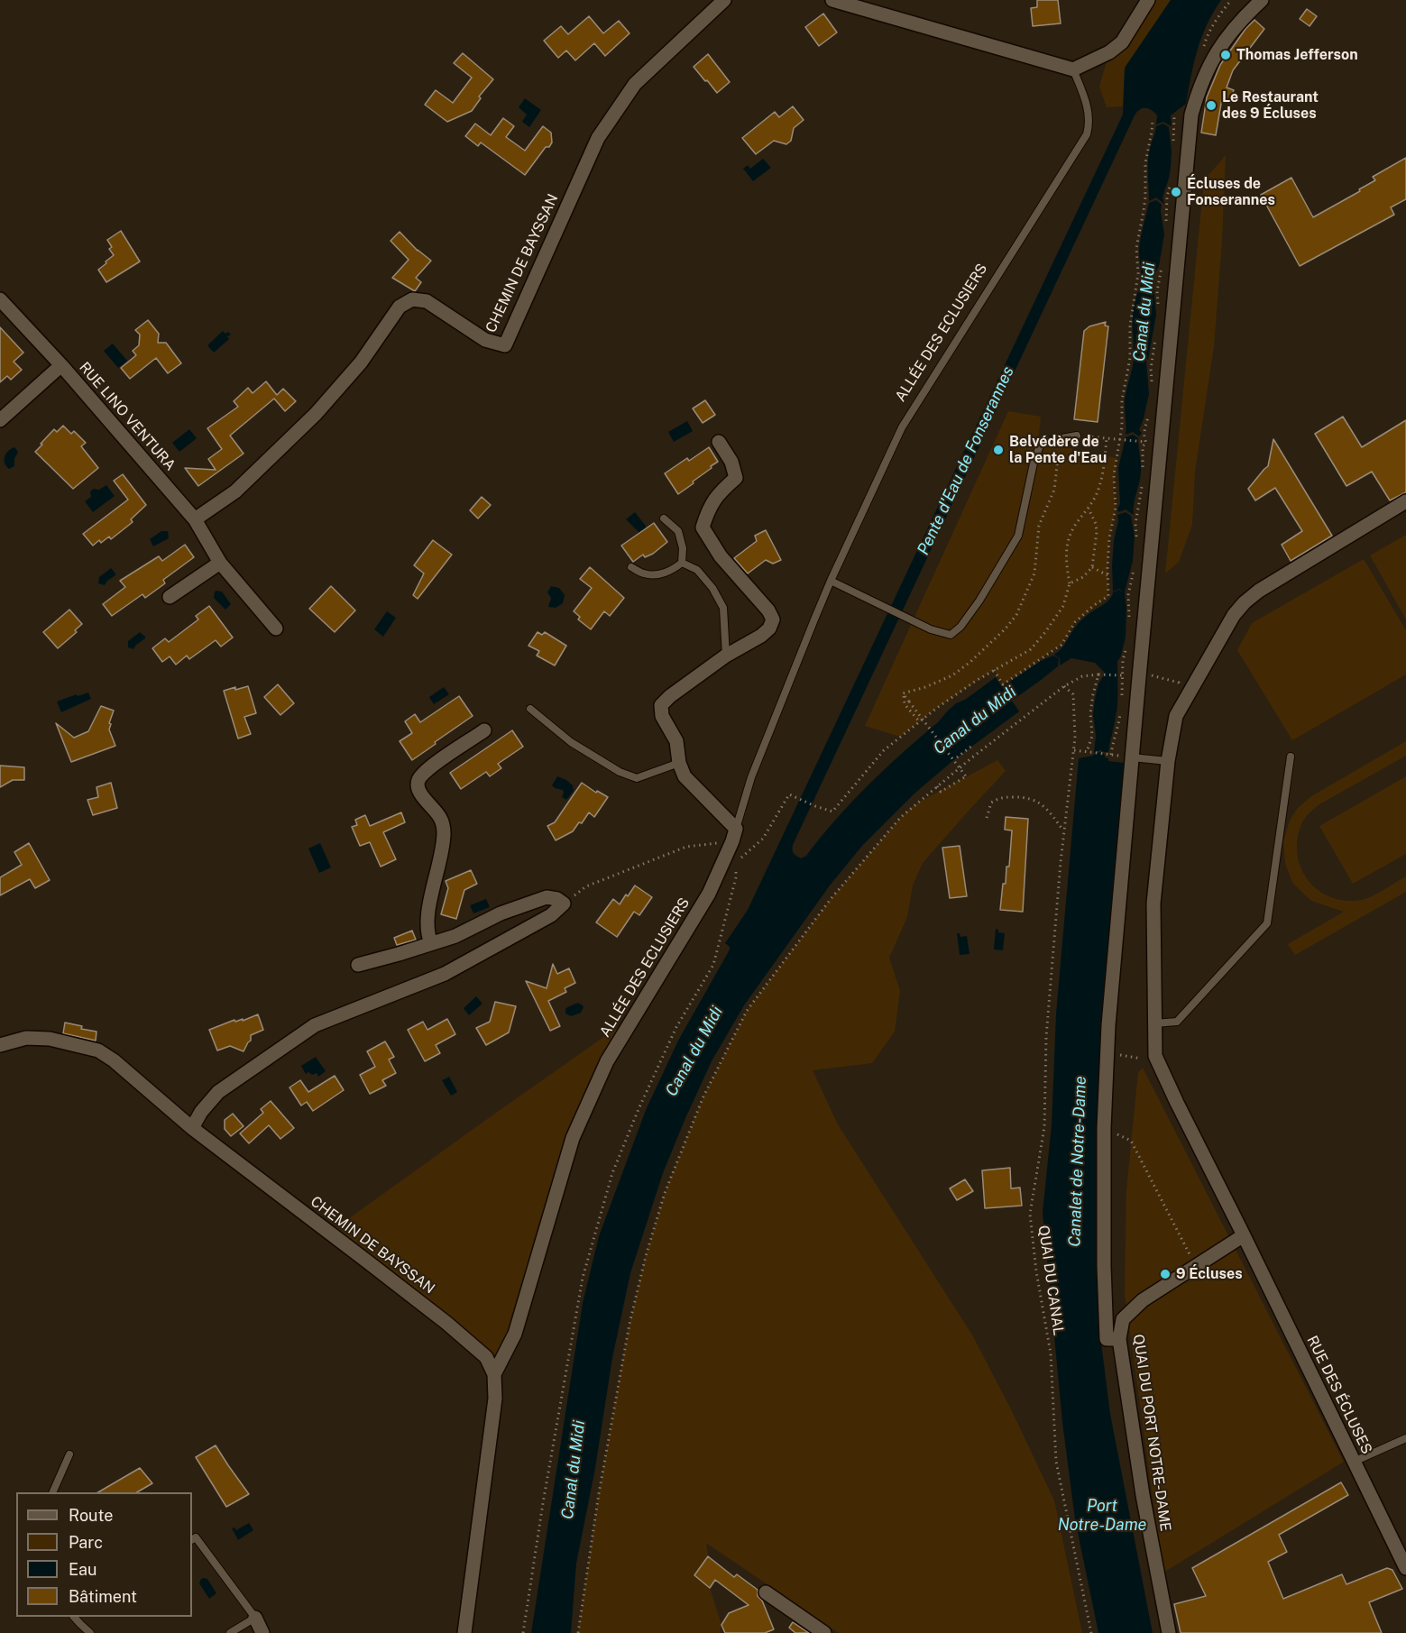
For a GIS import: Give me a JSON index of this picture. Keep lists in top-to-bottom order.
{
  "streets": {
    "street": [
      "CHEMIN DE BAYSSAN",
      "ALLÉE DES ECLUSIERS",
      "RUE LINO VENTURA",
      "RUE DES ÉCLUSES",
      "QUAI DU PORT NOTRE-DAME"
    ],
    "path": ["QUAI DU CANAL"]
  },
  "crossings": [
    ["CHEMIN DE BAYSSAN", "ALLÉE DES ECLUSIERS"],
    ["CHEMIN DE BAYSSAN", "RUE LINO VENTURA"],
    ["RUE DES ÉCLUSES", "QUAI DU PORT NOTRE-DAME"]
  ],
  "water": [
    "Canal du Midi",
    "Pente d'Eau de Fonserannes",
    "Canalet de Notre-Dame",
    "Port Notre-Dame"
  ],
  "places": [
    "Thomas Jefferson",
    "Le Restaurant des 9 Écluses",
    "Écluses de Fonserannes",
    "Belvédère de la Pente d'Eau",
    "9 Écluses"
  ],
  "legend": [
    "Route",
    "Parc",
    "Eau",
    "Bâtiment"
  ]
}
